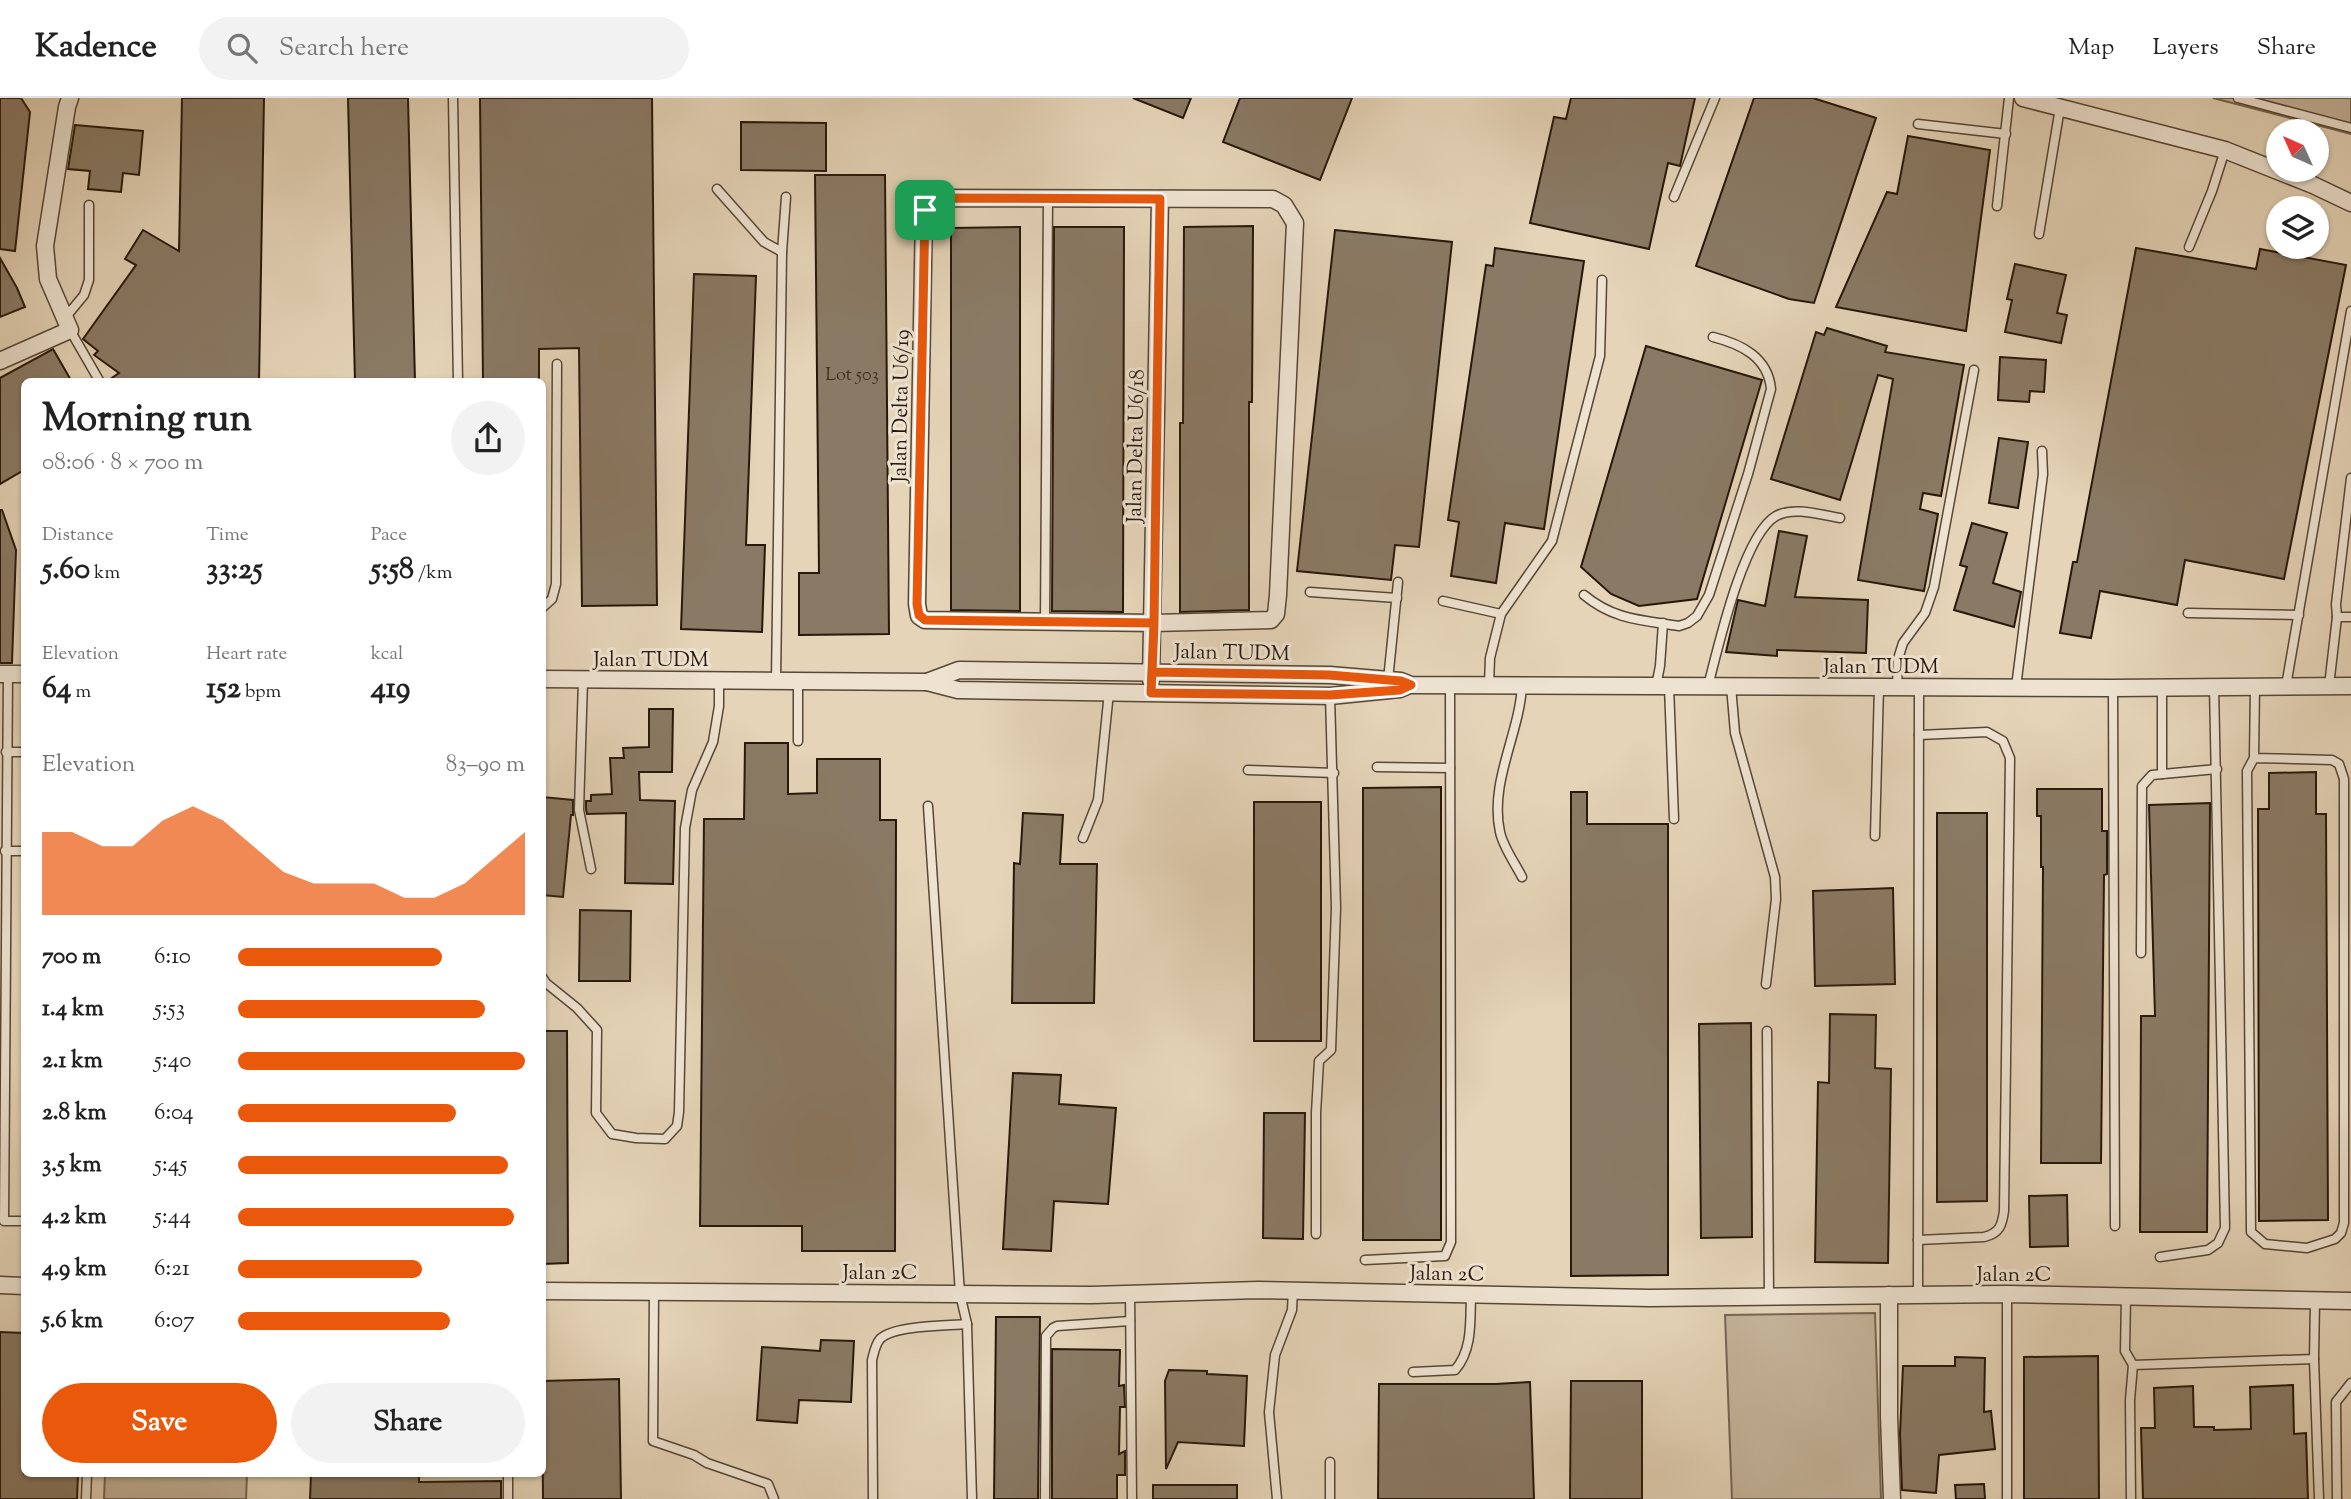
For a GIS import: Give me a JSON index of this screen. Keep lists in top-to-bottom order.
{
  "streets": {
    "street": [
      "Jalan Delta U6/19",
      "Jalan Delta U6/18",
      "Jalan TUDM",
      "Jalan 2C"
    ]
  },
  "crossings": [
    ["Jalan Delta U6/18", "Jalan TUDM"]
  ],
  "house_numbers": ["Lot 503"],
  "north": "top left",
  "page": {
    "header": "Kadence",
    "search": "Search here",
    "nav": ["Map", "Layers", "Share"],
    "heading": ["Morning run", "08:06 · 8 × 700 m"],
    "stats": [
      ["Distance", "5.60 km"],
      ["Time", "33:25"],
      ["Pace", "5:58 /km"],
      ["Elevation", "64 m"],
      ["Heart rate", "152 bpm"],
      ["kcal", "419"]
    ],
    "chart": ["Elevation", "83–90 m"],
    "list": [
      {
        "name": "700 m",
        "note": "6:10"
      },
      {
        "name": "1.4 km",
        "note": "5:53"
      },
      {
        "name": "2.1 km",
        "note": "5:40"
      },
      {
        "name": "2.8 km",
        "note": "6:04"
      },
      {
        "name": "3.5 km",
        "note": "5:45"
      },
      {
        "name": "4.2 km",
        "note": "5:44"
      },
      {
        "name": "4.9 km",
        "note": "6:21"
      },
      {
        "name": "5.6 km",
        "note": "6:07"
      }
    ],
    "buttons": ["Save", "Share"]
  }
}
